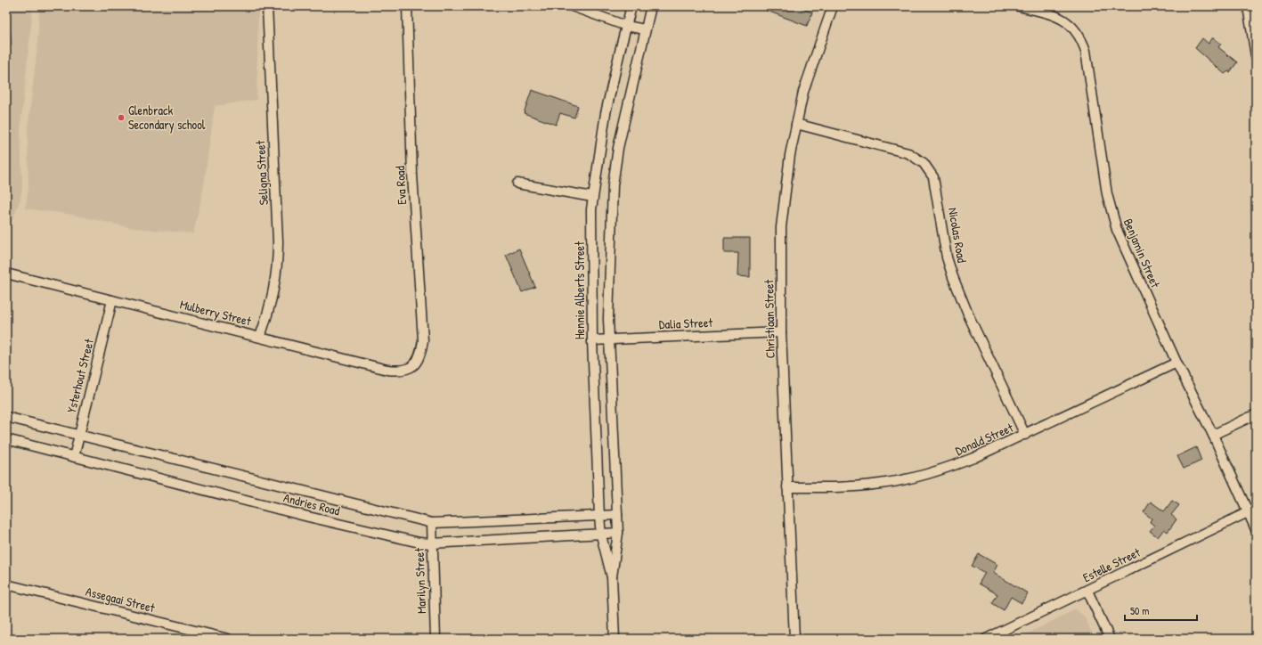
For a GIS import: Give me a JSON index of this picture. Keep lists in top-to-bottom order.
{
  "streets": {
    "street": [
      "Seligna Street",
      "Eva Road",
      "Nicolas Road",
      "Benjamin Street",
      "Hennie Alberts Street",
      "Mulberry Street",
      "Christiaan Street",
      "Dalia Street",
      "Ysterhout Street",
      "Donald Street",
      "Andries Road",
      "Estelle Street",
      "Marilyn Street",
      "Assegaai Street"
    ]
  },
  "crossings": [
    ["Seligna Street", "Mulberry Street"],
    ["Eva Road", "Mulberry Street"],
    ["Nicolas Road", "Christiaan Street"],
    ["Nicolas Road", "Donald Street"],
    ["Benjamin Street", "Donald Street"],
    ["Benjamin Street", "Estelle Street"],
    ["Hennie Alberts Street", "Dalia Street"],
    ["Hennie Alberts Street", "Andries Road"],
    ["Mulberry Street", "Ysterhout Street"],
    ["Christiaan Street", "Dalia Street"],
    ["Christiaan Street", "Donald Street"],
    ["Ysterhout Street", "Andries Road"],
    ["Andries Road", "Marilyn Street"]
  ],
  "places": ["Glenbrack Secondary school"],
  "scale_bar": "50 m"
}
